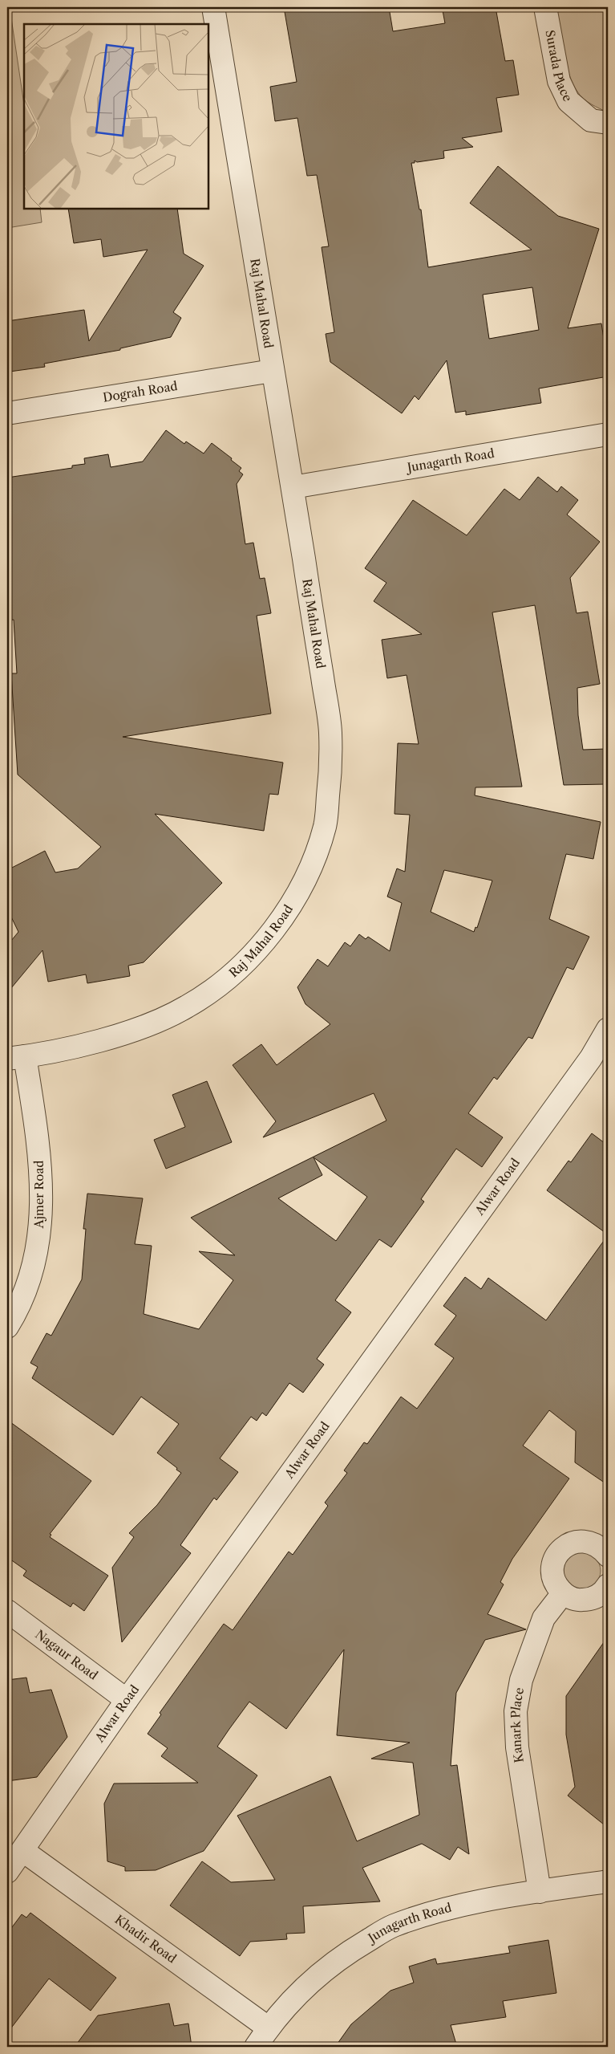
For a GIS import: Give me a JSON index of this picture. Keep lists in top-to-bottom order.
{
  "streets": {
    "street": [
      "Surada Place",
      "Raj Mahal Road",
      "Dograh Road",
      "Junagarth Road",
      "Alwar Road",
      "Ajmer Road",
      "Nagaur Road",
      "Kanark Place",
      "Khadir Road"
    ]
  },
  "crossings": [
    ["Raj Mahal Road", "Dograh Road"],
    ["Raj Mahal Road", "Junagarth Road"],
    ["Raj Mahal Road", "Ajmer Road"],
    ["Junagarth Road", "Kanark Place"],
    ["Junagarth Road", "Khadir Road"],
    ["Alwar Road", "Nagaur Road"],
    ["Alwar Road", "Khadir Road"]
  ]
}
